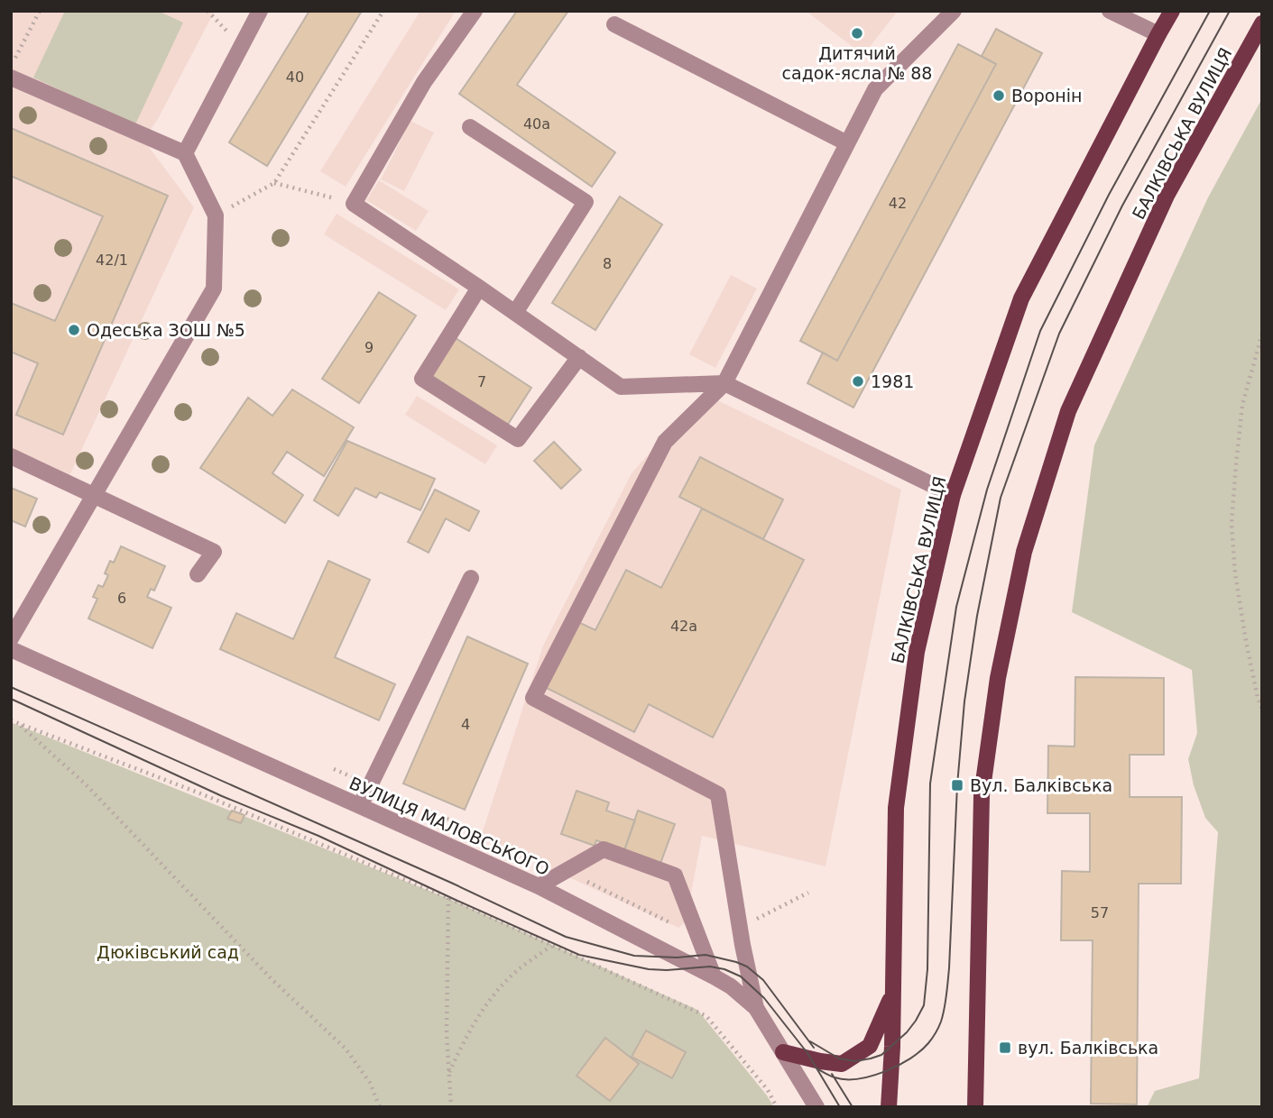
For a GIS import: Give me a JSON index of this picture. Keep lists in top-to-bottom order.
{
  "streets": {
    "main road": ["БАЛКІВСЬКА ВУЛИЦЯ"],
    "street": ["ВУЛИЦЯ МАЛОВСЬКОГО"]
  },
  "parks": ["Дюківський сад"],
  "places": {
    "other": [
      "Дитячий садок-ясла № 88",
      "Воронін",
      "Одеська ЗОШ №5",
      "1981"
    ],
    "transit": ["Вул. Балківська", "вул. Балківська"]
  },
  "house_numbers": [
    "40",
    "40а",
    "42",
    "42/1",
    "8",
    "9",
    "7",
    "6",
    "42а",
    "4",
    "57"
  ]
}
